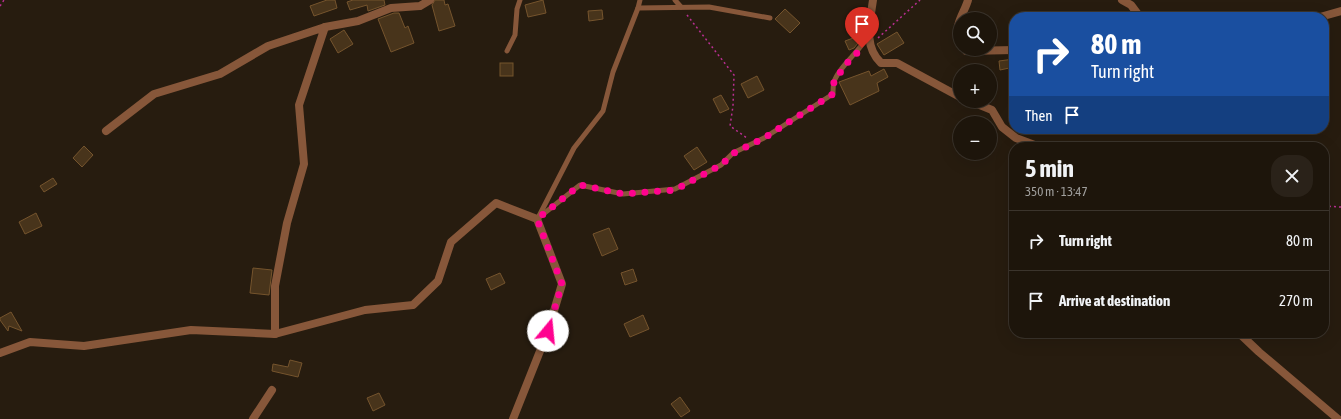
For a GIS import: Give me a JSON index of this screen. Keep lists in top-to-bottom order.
{
  "page": {
    "map_buttons": ["+", "−"],
    "turn": ["80 m", "Turn right"],
    "then": "Then",
    "heading": ["5 min", "350 m · 13:47"],
    "list": [
      {
        "name": "Turn right",
        "value": "80 m"
      },
      {
        "name": "Arrive at destination",
        "value": "270 m"
      }
    ]
  }
}
